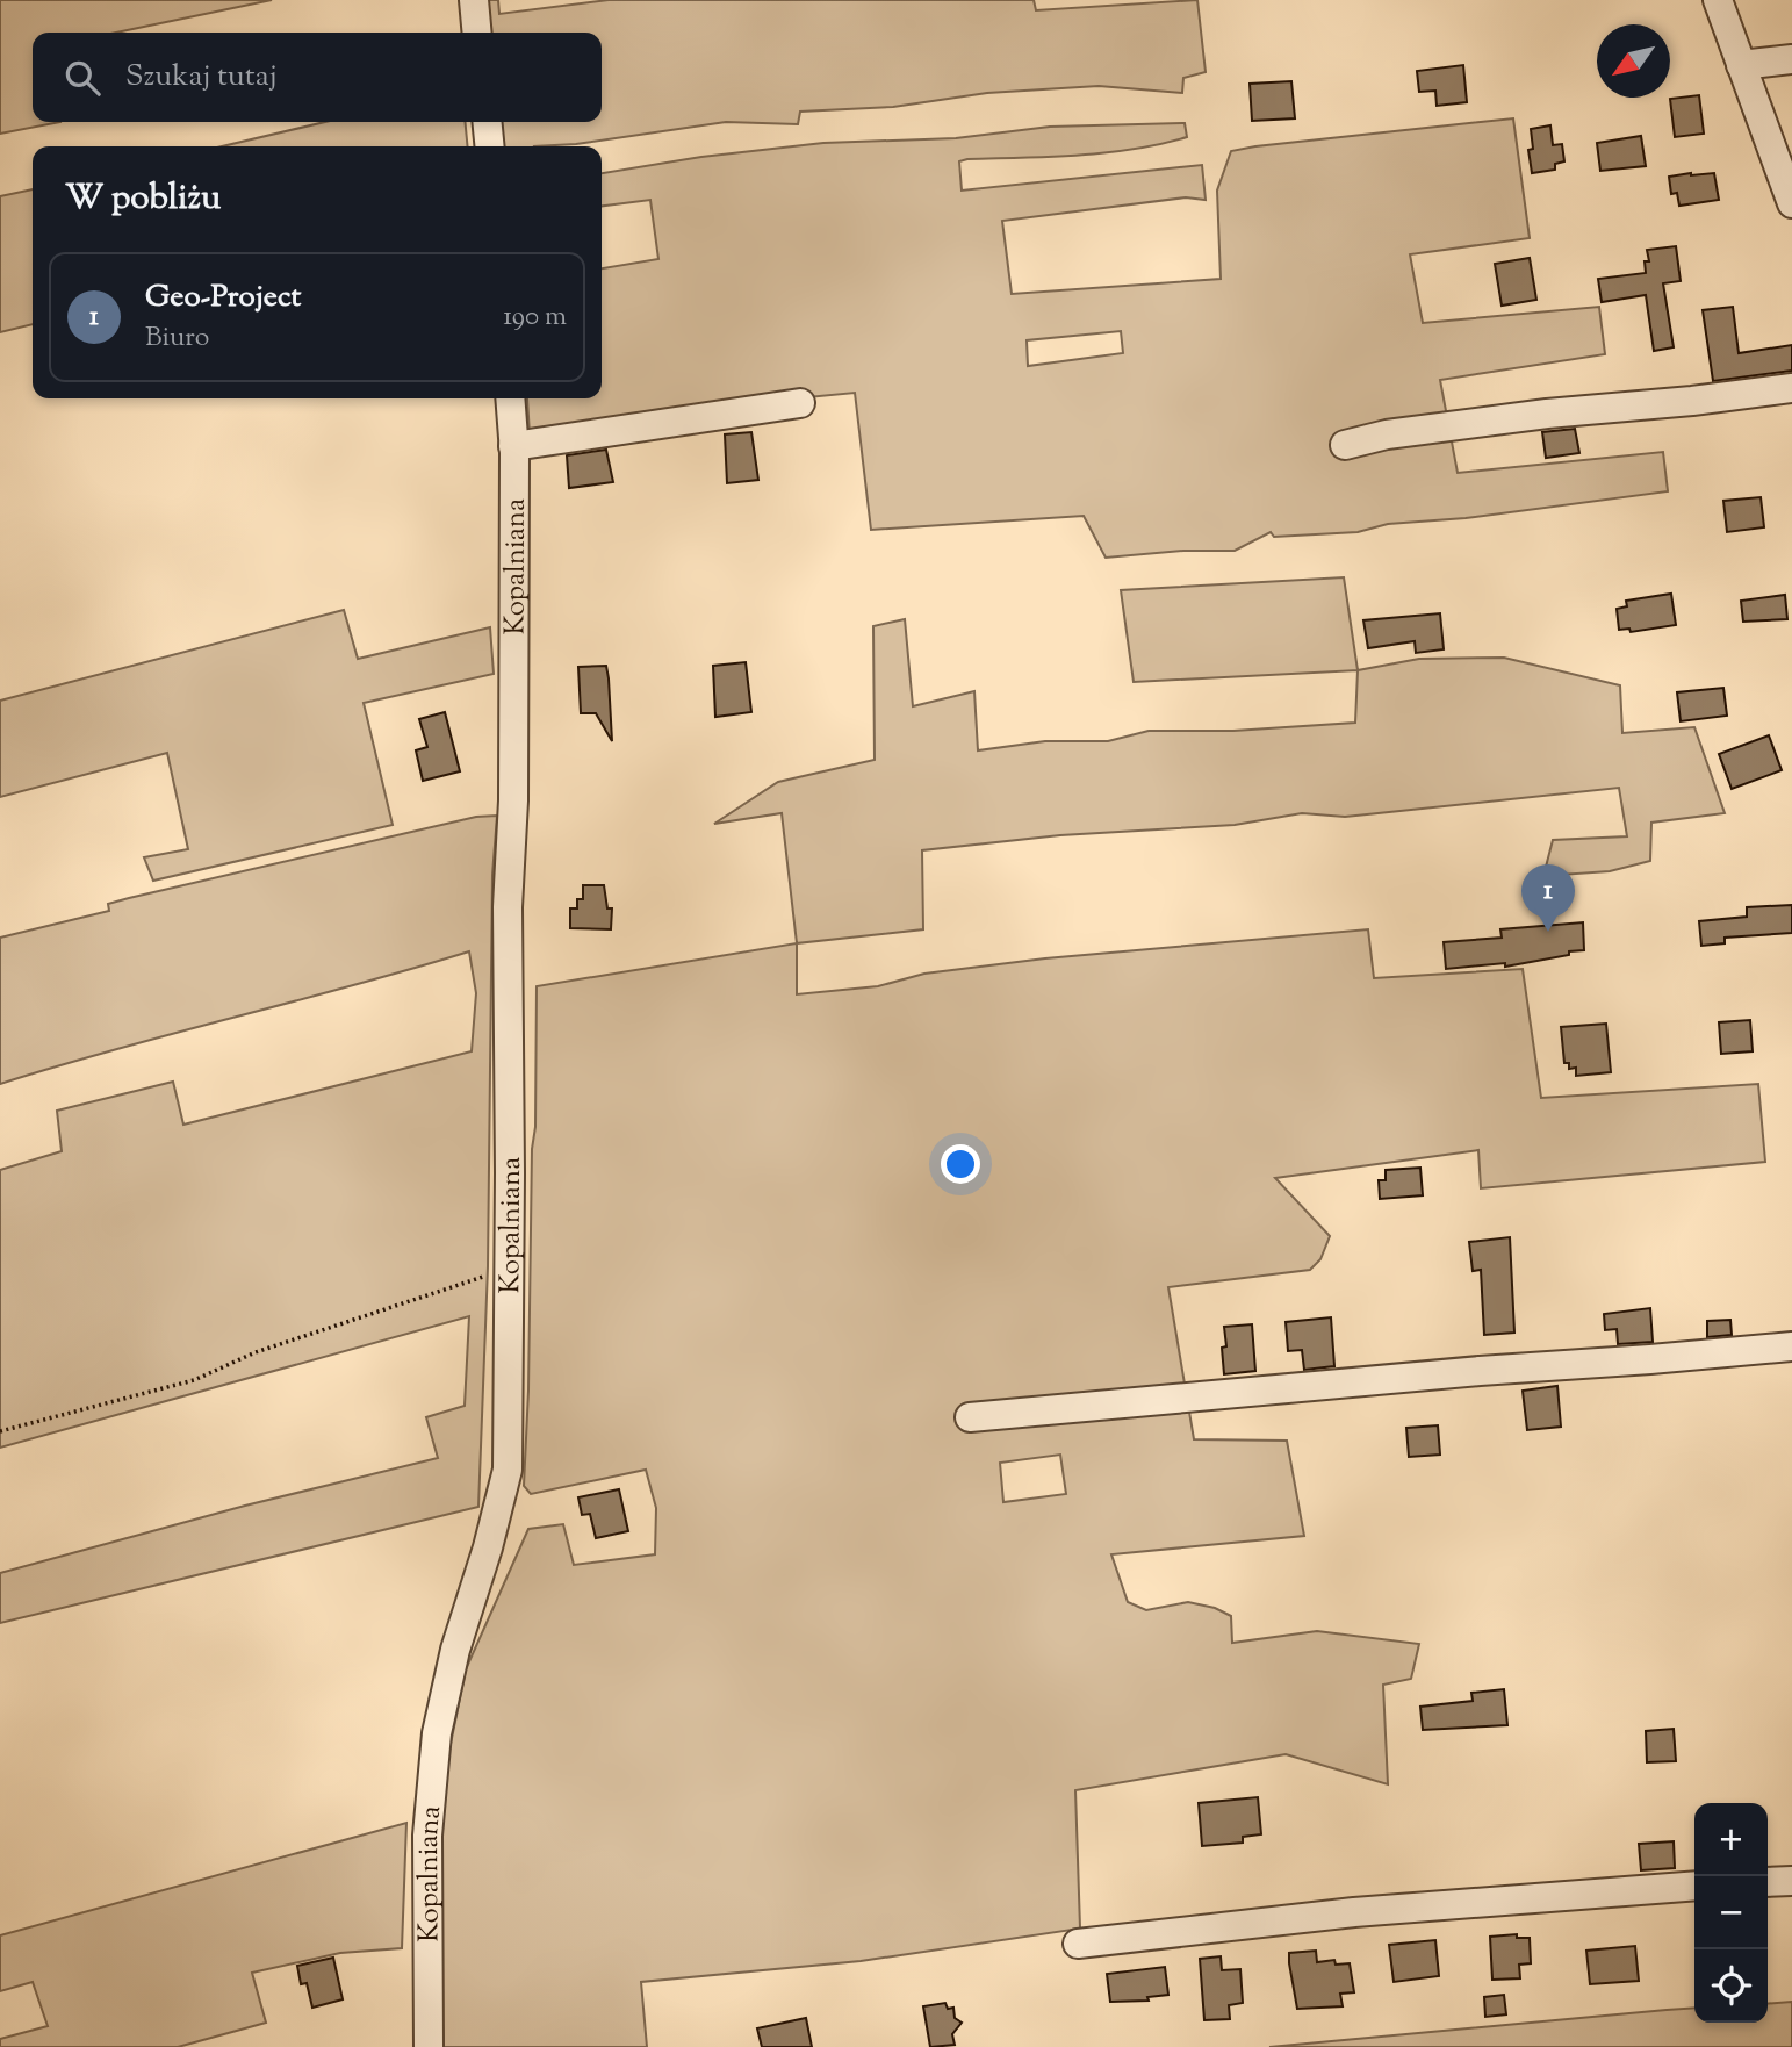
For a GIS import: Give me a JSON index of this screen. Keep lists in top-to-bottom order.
{
  "streets": {
    "street": ["Kopalniana"]
  },
  "north": "bottom left",
  "page": {
    "search": "Szukaj tutaj",
    "heading": "W pobliżu",
    "list": [
      {
        "mark": "1",
        "name": "Geo-Project",
        "note": "Biuro",
        "value": "190 m"
      }
    ],
    "pins": "1",
    "map_buttons": ["+", "−"]
  }
}
